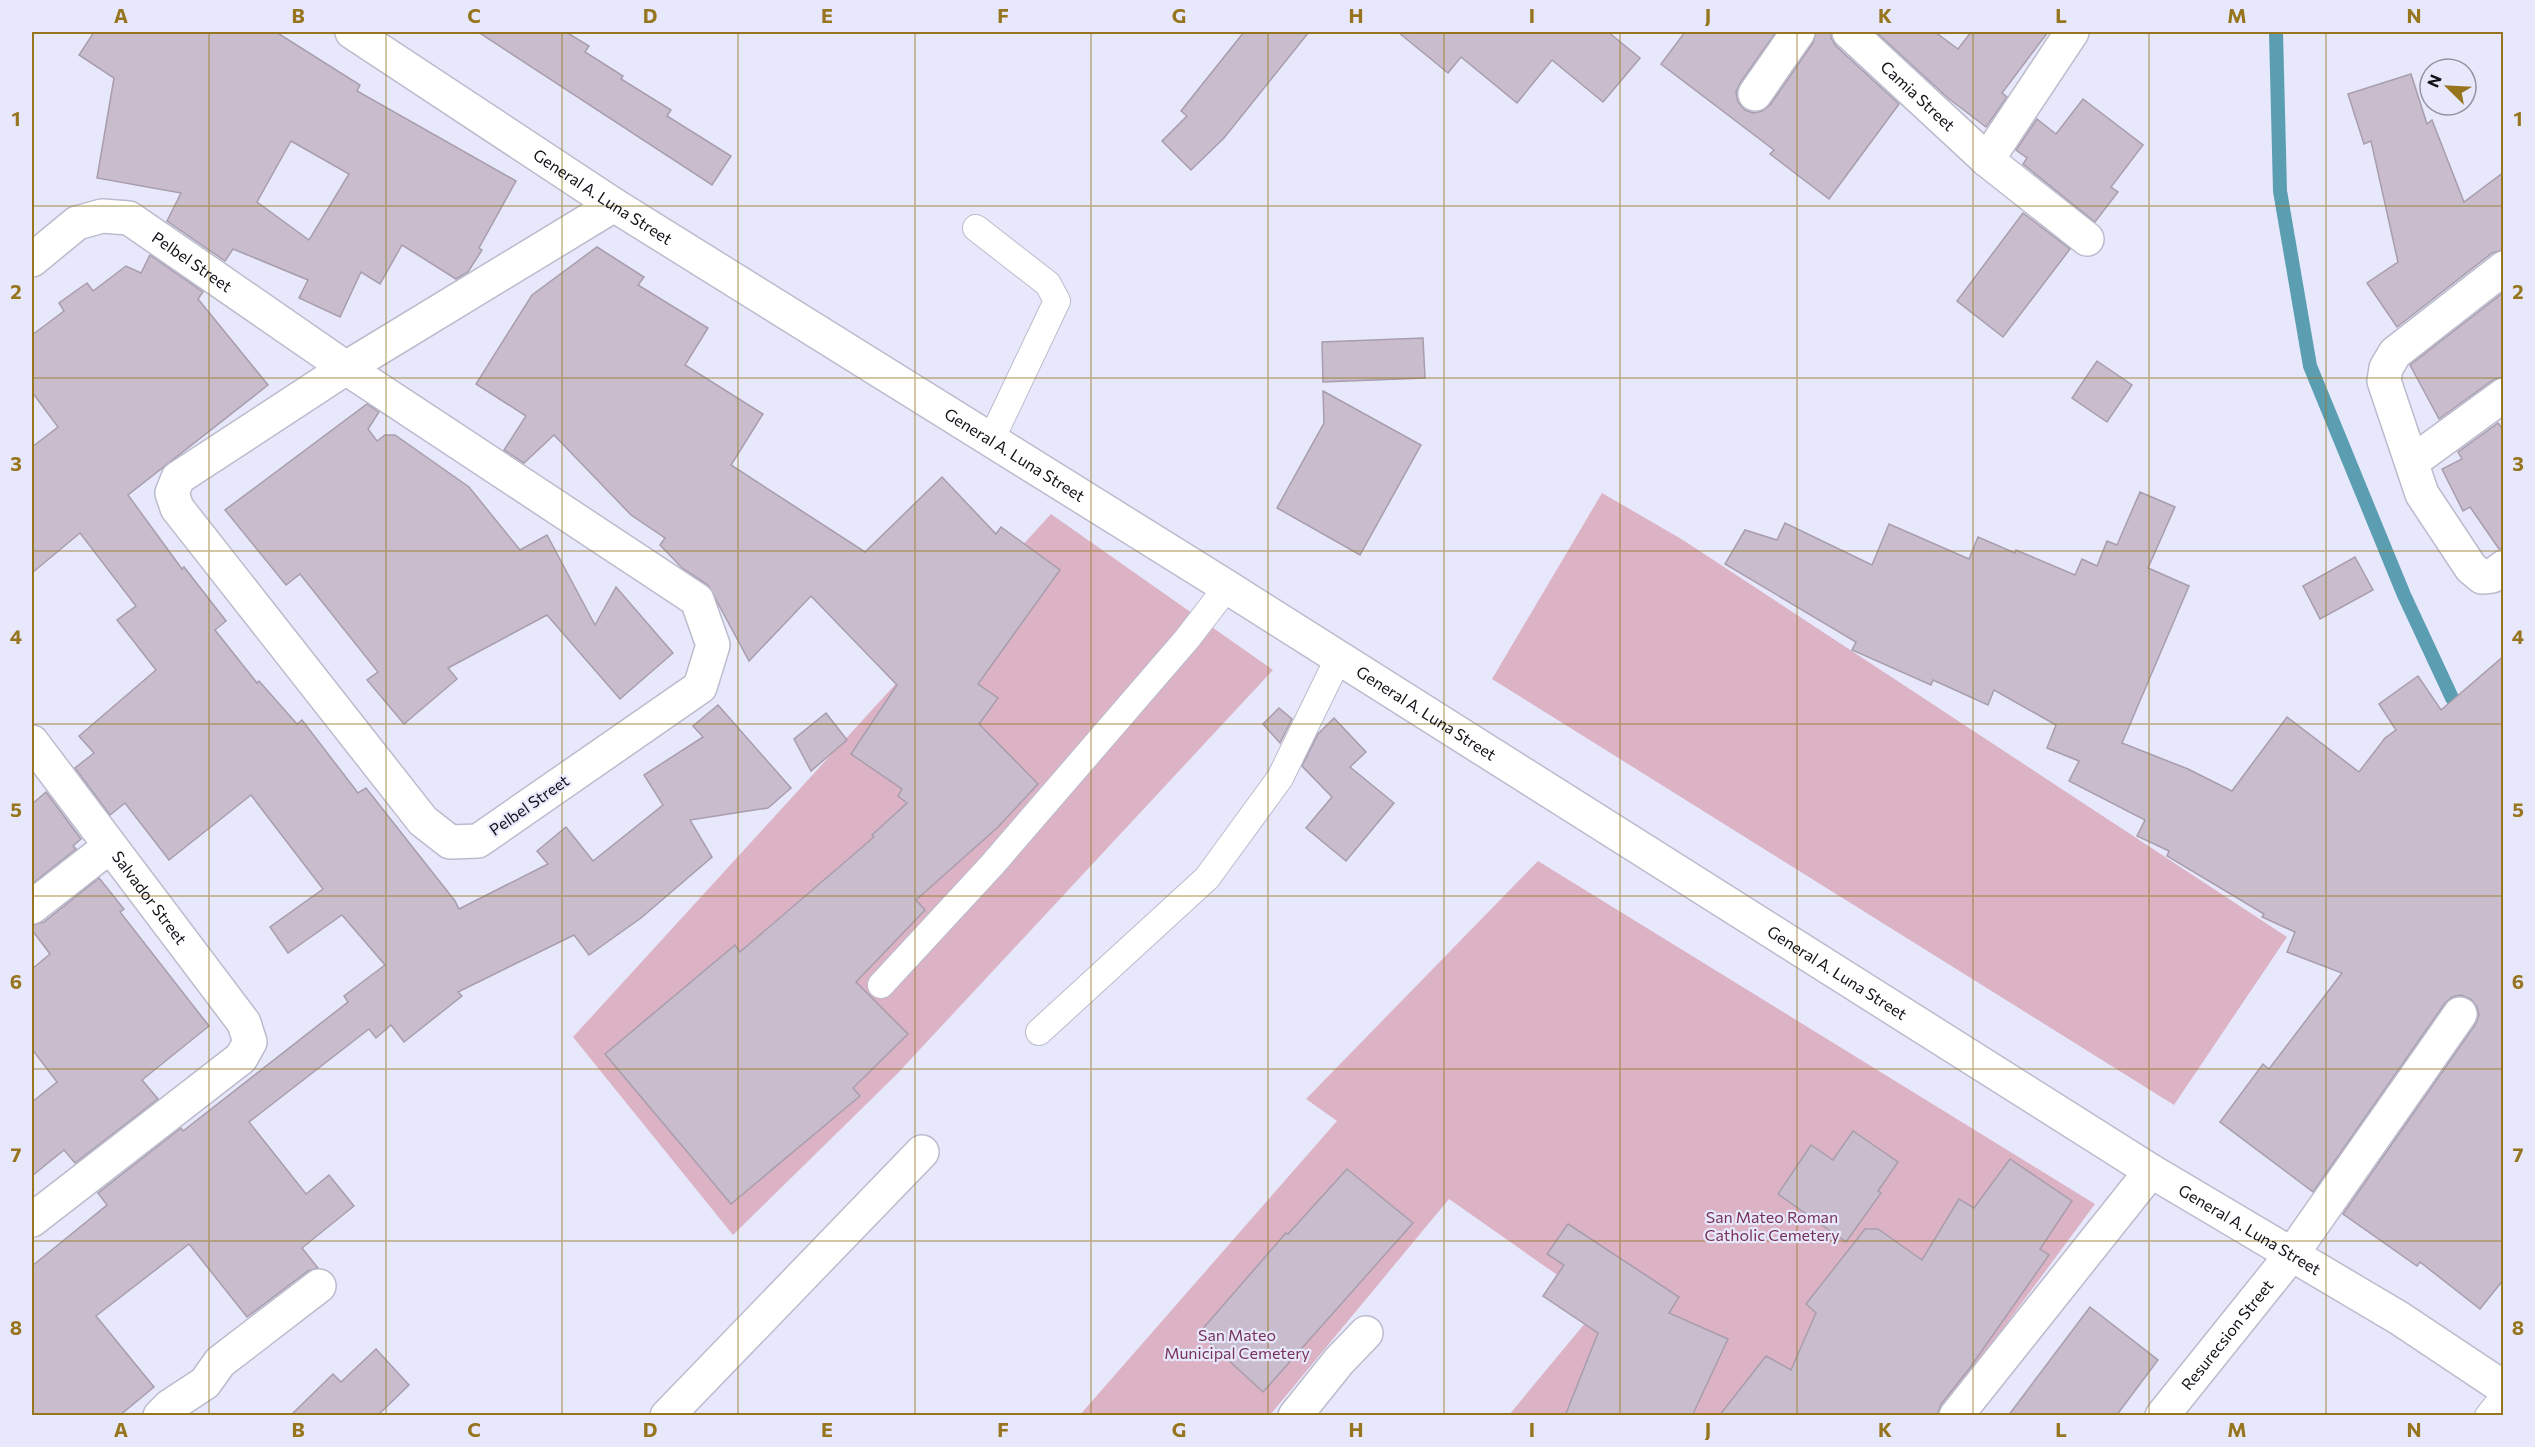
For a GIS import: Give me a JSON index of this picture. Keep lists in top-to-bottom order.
{
  "streets": {
    "street": [
      "Camia Street",
      "General A. Luna Street",
      "Pelbel Street",
      "Salvador Street",
      "Resurecsion Street"
    ]
  },
  "crossings": [
    ["General A. Luna Street", "Pelbel Street"],
    ["General A. Luna Street", "Resurecsion Street"]
  ],
  "parks": ["San Mateo Roman Catholic Cemetery", "San Mateo Municipal Cemetery"],
  "north": "top left",
  "grid": {
    "columns": [
      "A",
      "B",
      "C",
      "D",
      "E",
      "F",
      "G",
      "H",
      "I",
      "J",
      "K",
      "L",
      "M",
      "N"
    ],
    "rows": [
      "1",
      "2",
      "3",
      "4",
      "5",
      "6",
      "7",
      "8"
    ]
  }
}
